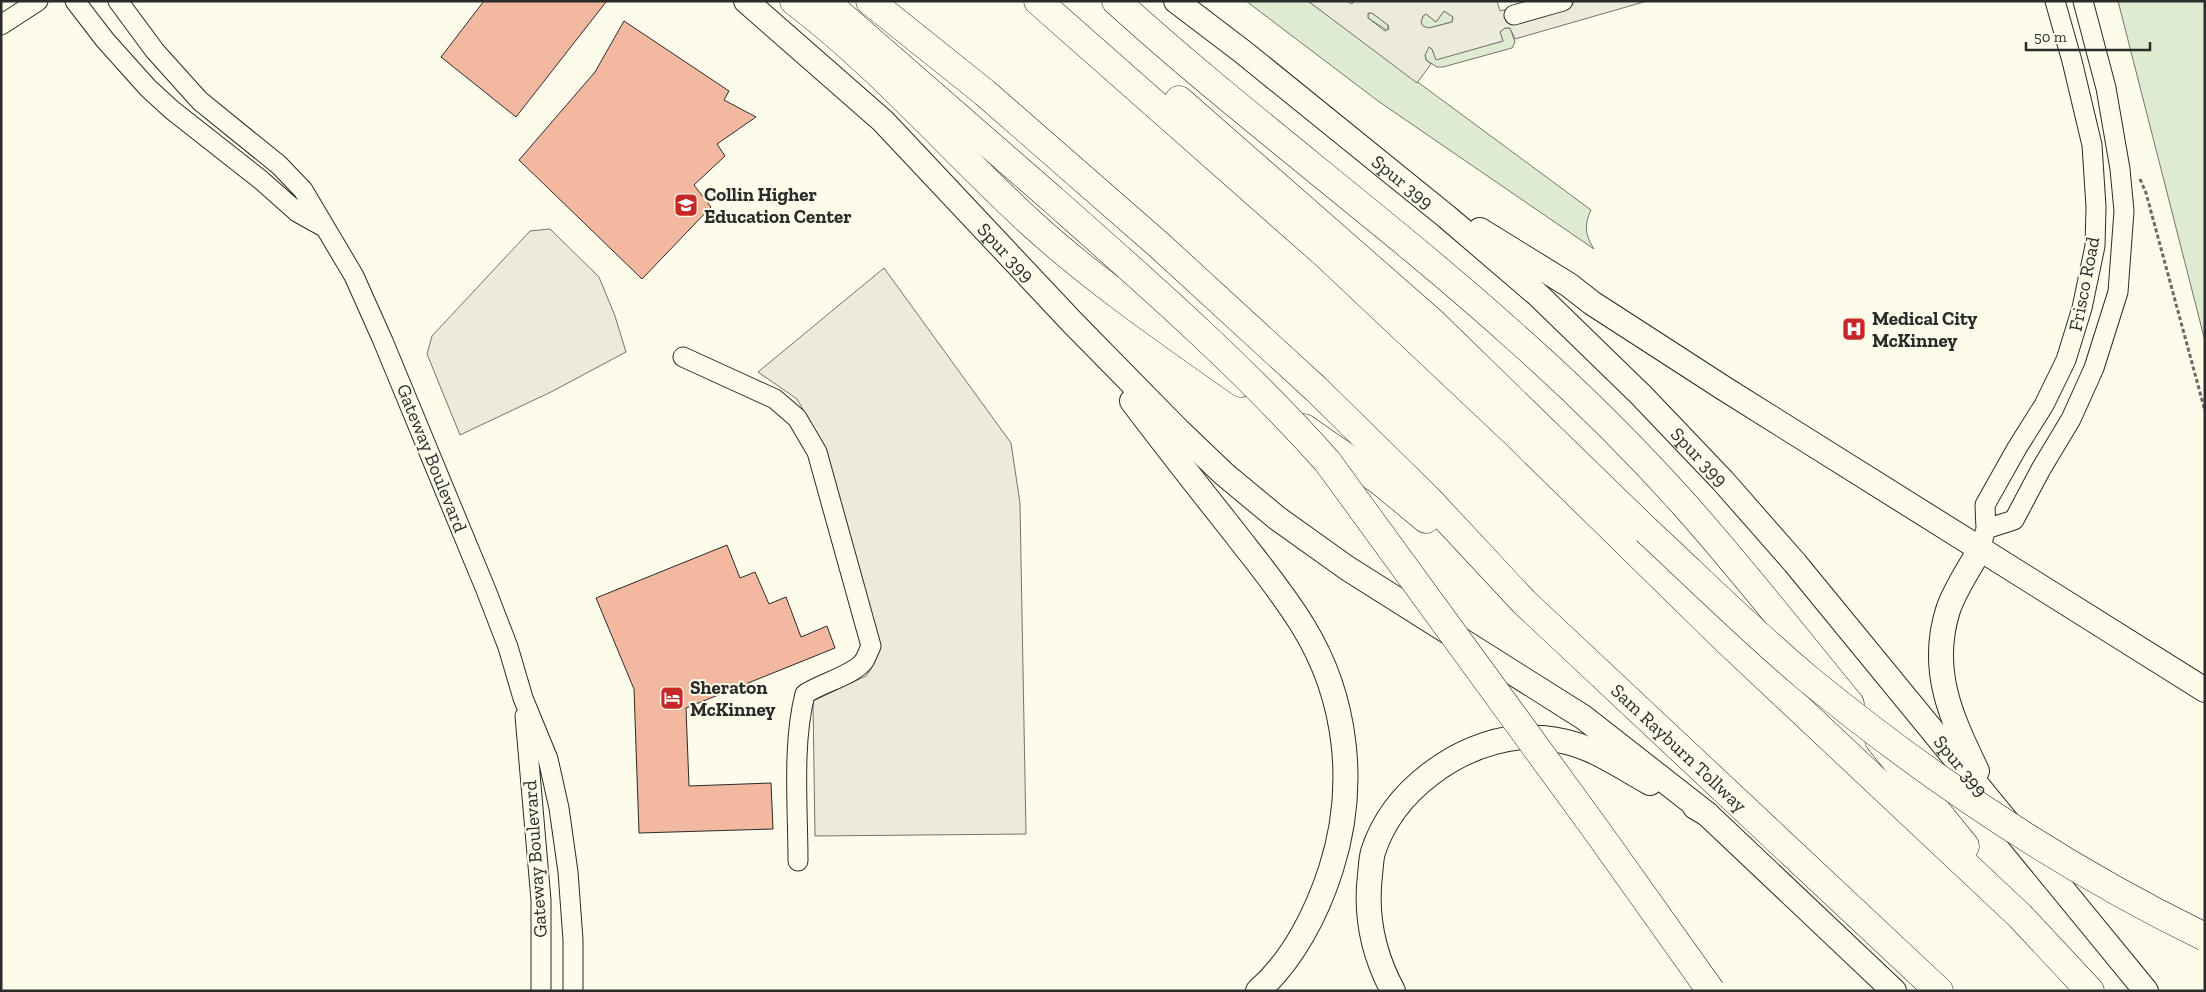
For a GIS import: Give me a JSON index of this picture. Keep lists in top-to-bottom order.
{
  "streets": {
    "highway": ["Sam Rayburn Tollway"],
    "main road": ["Spur 399"],
    "street": ["Frisco Road", "Gateway Boulevard"]
  },
  "places": {
    "school or university": ["Collin Higher Education Center"],
    "hospital": ["Medical City McKinney"],
    "hotel": ["Sheraton McKinney"]
  },
  "scale_bar": "50 m"
}
